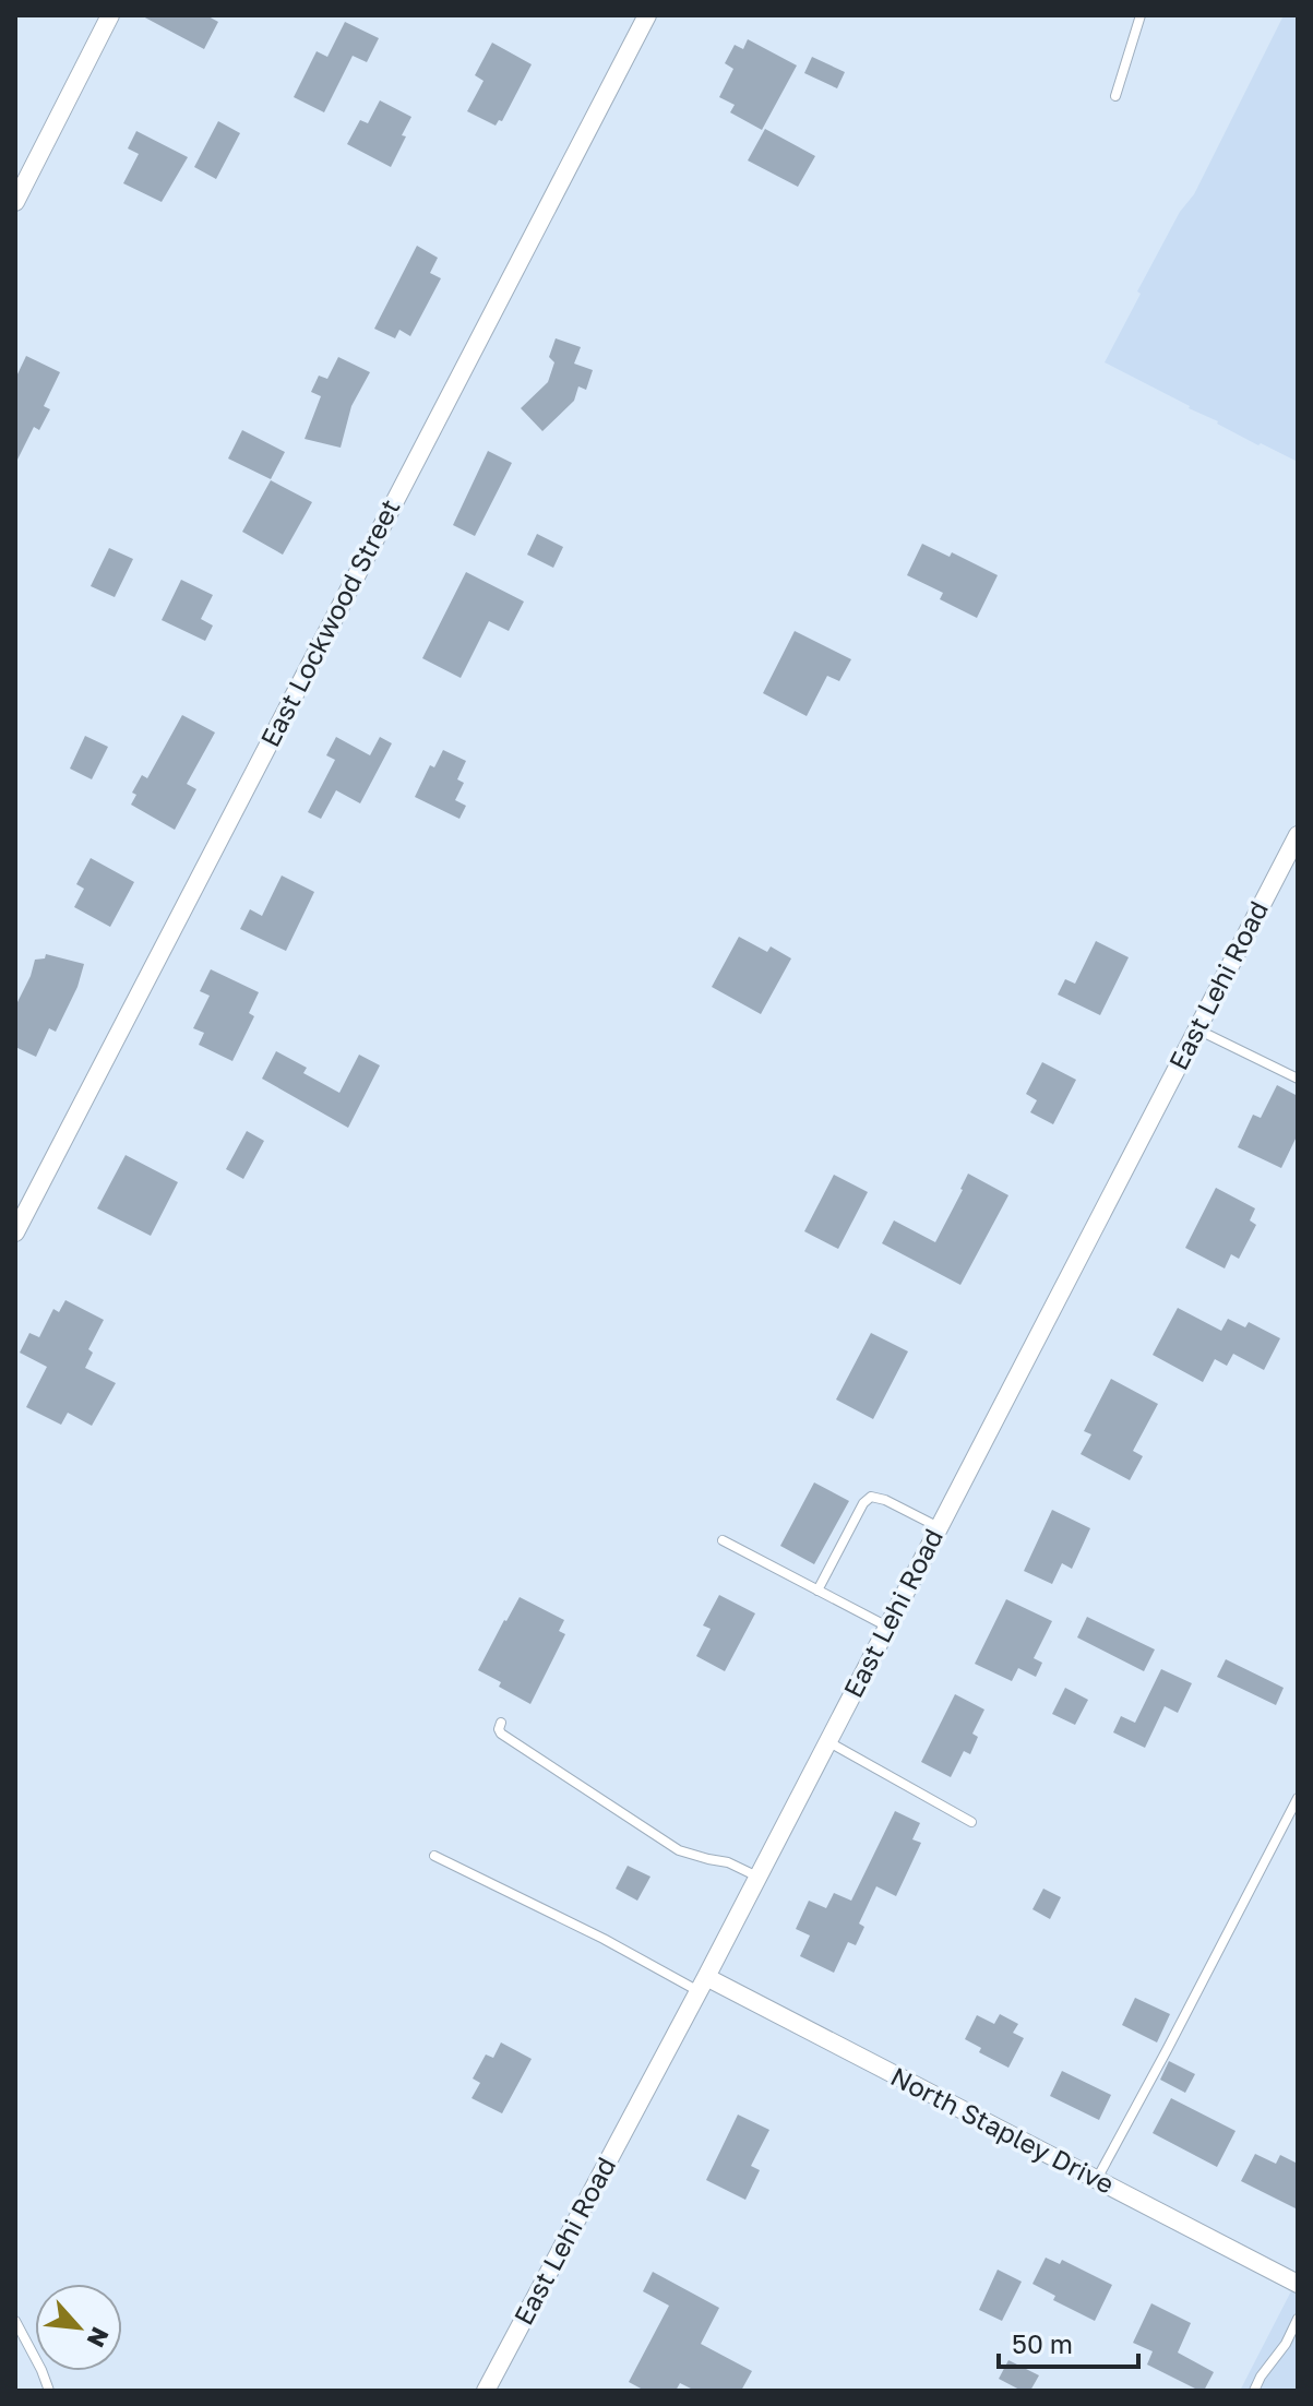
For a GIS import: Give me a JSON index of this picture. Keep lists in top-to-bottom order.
{
  "streets": {
    "street": ["East Lockwood Street", "East Lehi Road", "North Stapley Drive"]
  },
  "crossings": [
    ["East Lehi Road", "North Stapley Drive"]
  ],
  "scale_bar": "50 m",
  "north": "bottom right"
}
